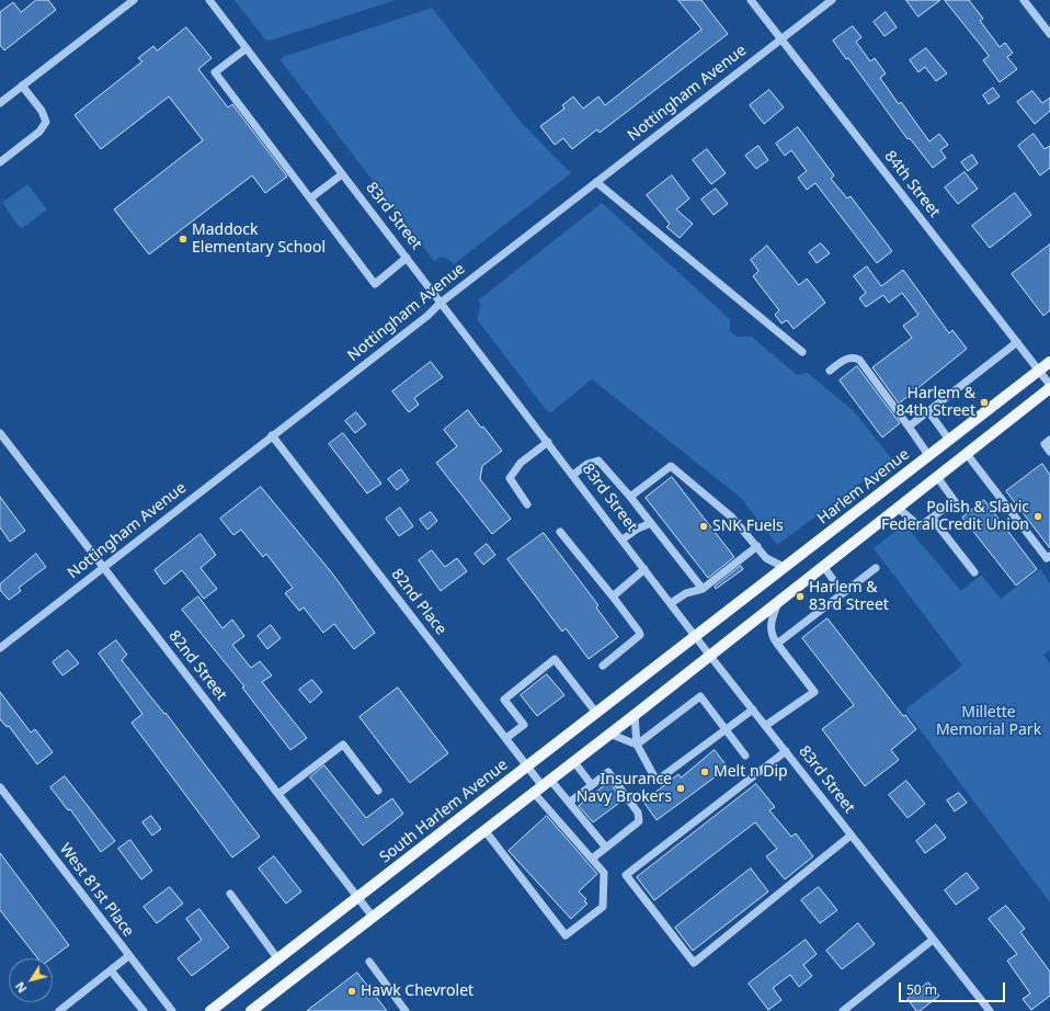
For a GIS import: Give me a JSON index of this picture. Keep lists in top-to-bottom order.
{
  "streets": {
    "main road": ["Harlem Avenue", "South Harlem Avenue"],
    "street": [
      "Nottingham Avenue",
      "84th Street",
      "83rd Street",
      "82nd Place",
      "82nd Street",
      "West 81st Place"
    ]
  },
  "crossings": [
    ["Nottingham Avenue", "84th Street"],
    ["Nottingham Avenue", "83rd Street"],
    ["Nottingham Avenue", "82nd Place"],
    ["Nottingham Avenue", "82nd Street"],
    ["84th Street", "Harlem Avenue"],
    ["83rd Street", "Harlem Avenue"],
    ["83rd Street", "South Harlem Avenue"],
    ["Harlem Avenue", "South Harlem Avenue"],
    ["82nd Place", "South Harlem Avenue"],
    ["82nd Street", "South Harlem Avenue"]
  ],
  "parks": ["Millette Memorial Park"],
  "places": [
    "Maddock Elementary School",
    "Harlem & 84th Street",
    "Polish & Slavic Federal Credit Union",
    "SNK Fuels",
    "Harlem & 83rd Street",
    "Melt n Dip",
    "Insurance Navy Brokers",
    "Hawk Chevrolet"
  ],
  "scale_bar": "50 m",
  "north": "bottom left"
}
